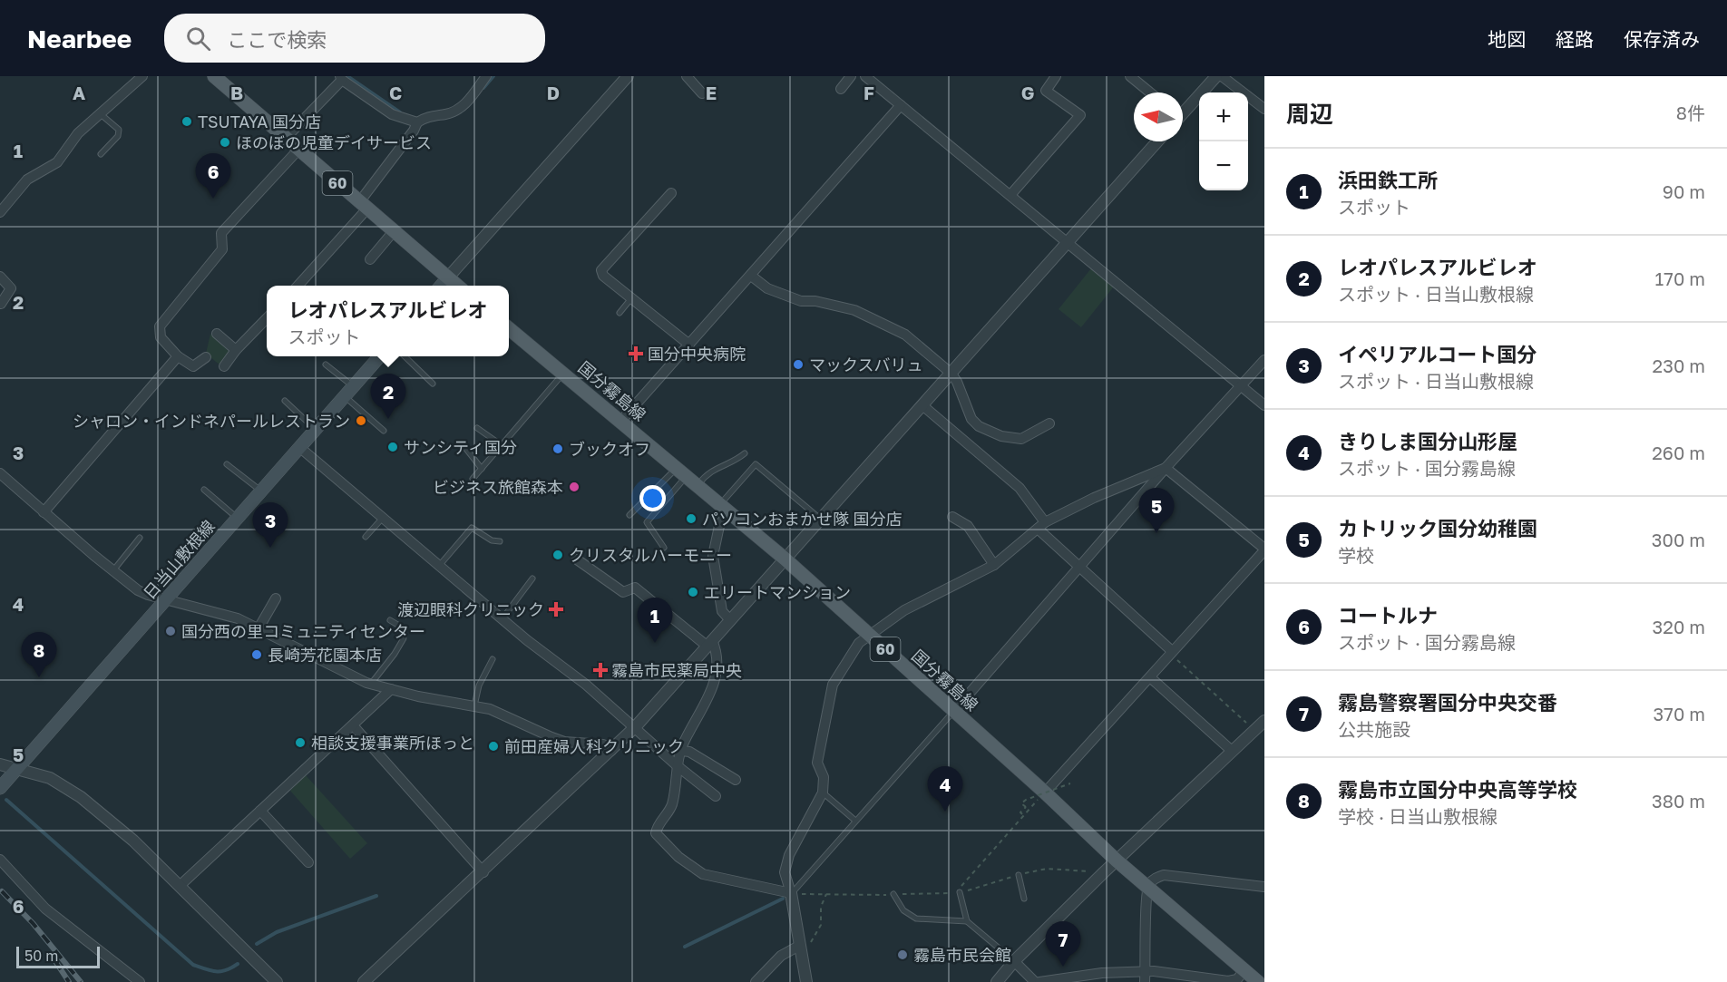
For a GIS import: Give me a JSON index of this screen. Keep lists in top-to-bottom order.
{
  "streets": {
    "main road": ["60", "国分霧島線", "日当山敷根線"]
  },
  "places": {
    "other": [
      "TSUTAYA 国分店",
      "ほのぼの児童デイサービス",
      "マックスバリュ",
      "シャロン・インドネパールレストラン",
      "サンシティ国分",
      "ブックオフ",
      "ビジネス旅館森本",
      "パソコンおまかせ隊 国分店",
      "クリスタルハーモニー",
      "エリートマンション",
      "国分西の里コミュニティセンター",
      "長崎芳花園本店",
      "相談支援事業所ほっと",
      "前田産婦人科クリニック",
      "霧島市民会館"
    ],
    "health": ["国分中央病院", "渡辺眼科クリニック", "霧島市民薬局中央"]
  },
  "scale_bar": "50 m",
  "north": "left",
  "page": {
    "header": "Nearbee",
    "search": "ここで検索",
    "nav": ["地図", "経路", "保存済み"],
    "heading": ["周辺", "8件"],
    "map_buttons": ["+", "−"],
    "list": [
      {
        "mark": "1",
        "name": "浜田鉄工所",
        "note": "スポット",
        "value": "90 m"
      },
      {
        "mark": "2",
        "name": "レオパレスアルビレオ",
        "note": "スポット · 日当山敷根線",
        "value": "170 m"
      },
      {
        "mark": "3",
        "name": "イペリアルコート国分",
        "note": "スポット · 日当山敷根線",
        "value": "230 m"
      },
      {
        "mark": "4",
        "name": "きりしま国分山形屋",
        "note": "スポット · 国分霧島線",
        "value": "260 m"
      },
      {
        "mark": "5",
        "name": "カトリック国分幼稚園",
        "note": "学校",
        "value": "300 m"
      },
      {
        "mark": "6",
        "name": "コートルナ",
        "note": "スポット · 国分霧島線",
        "value": "320 m"
      },
      {
        "mark": "7",
        "name": "霧島警察署国分中央交番",
        "note": "公共施設",
        "value": "370 m"
      },
      {
        "mark": "8",
        "name": "霧島市立国分中央高等学校",
        "note": "学校 · 日当山敷根線",
        "value": "380 m"
      }
    ],
    "pins": [
      "6",
      "2",
      "5",
      "3",
      "1",
      "8",
      "4",
      "7"
    ],
    "popup": ["レオパレスアルビレオ", "スポット"],
    "scale": "50 m"
  },
  "grid": {
    "columns": [
      "A",
      "B",
      "C",
      "D",
      "E",
      "F",
      "G"
    ],
    "rows": [
      "1",
      "2",
      "3",
      "4",
      "5",
      "6"
    ]
  }
}
